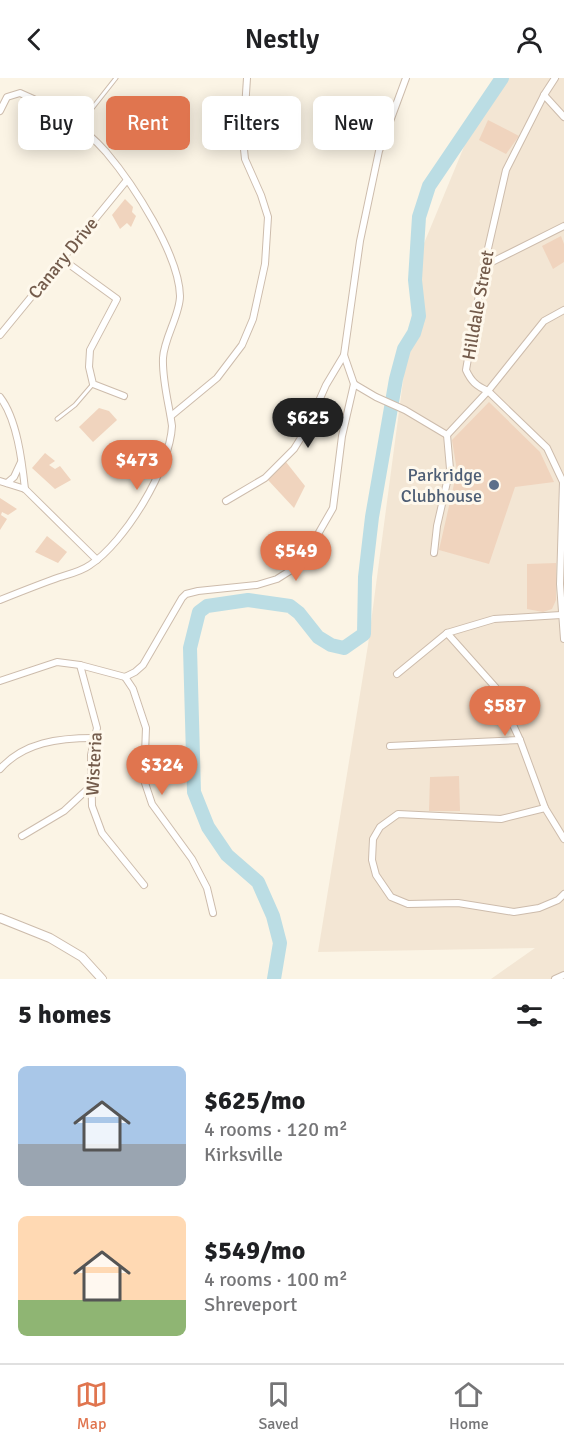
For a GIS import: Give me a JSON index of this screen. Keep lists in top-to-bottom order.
{
  "streets": {
    "street": ["Canary Drive", "Hilldale Street", "Wisteria"]
  },
  "places": ["Parkridge Clubhouse"],
  "page": {
    "header": "Nestly",
    "chip": [
      "Buy",
      "Rent",
      "Filters",
      "New"
    ],
    "price": [
      "$625",
      "$473",
      "$549",
      "$587",
      "$324"
    ],
    "heading": "5 homes",
    "list": [
      {
        "name": "$625/mo",
        "note": "4 rooms · 120 m² · Kirksville"
      },
      {
        "name": "$549/mo",
        "note": "4 rooms · 100 m² · Shreveport"
      }
    ],
    "tabs": ["Map", "Saved", "Home"]
  }
}
